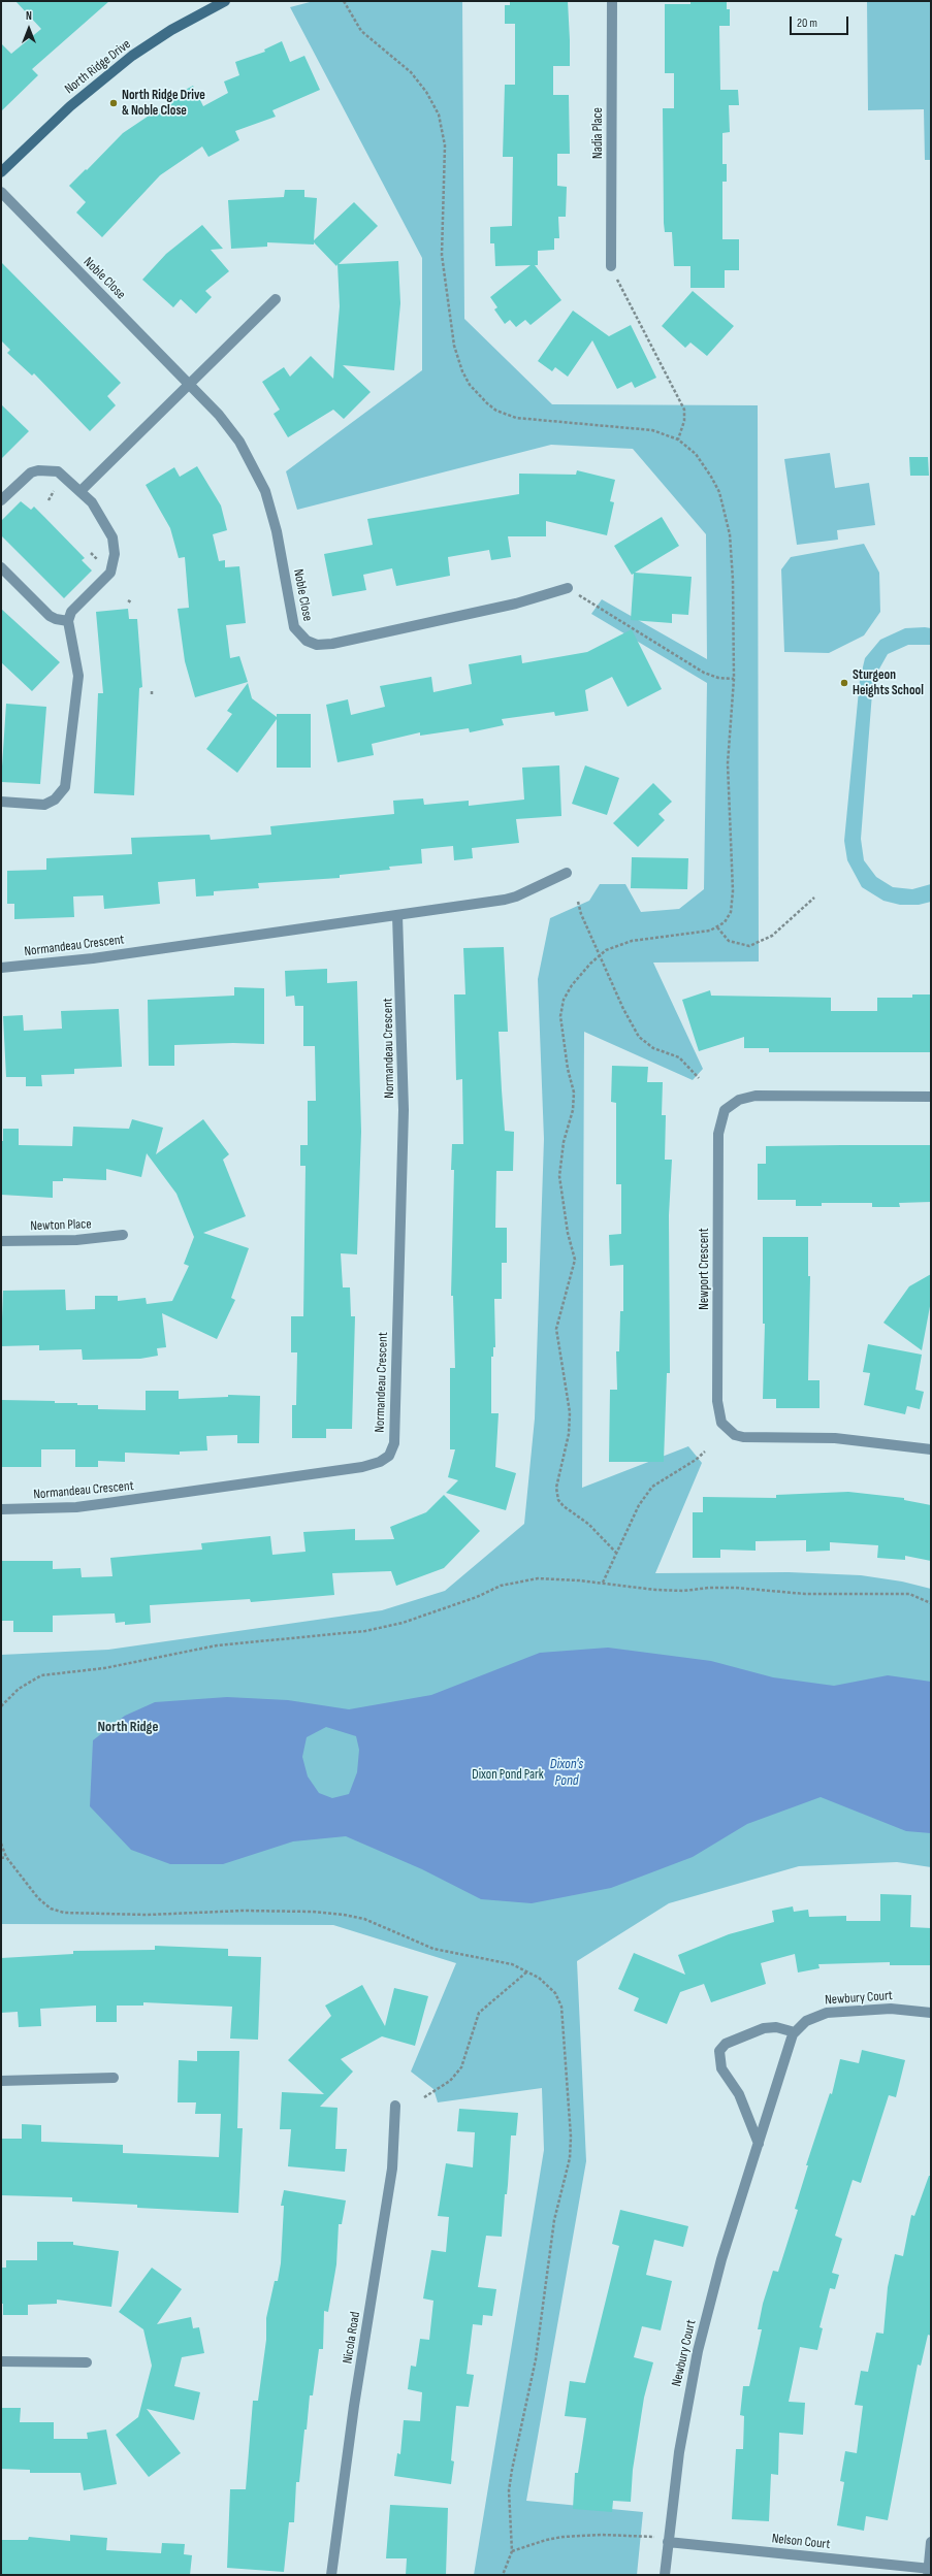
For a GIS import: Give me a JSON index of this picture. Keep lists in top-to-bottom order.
{
  "streets": {
    "street": [
      "North Ridge Drive",
      "Nadia Place",
      "Noble Close",
      "Normandeau Crescent",
      "Newton Place",
      "Newport Crescent",
      "Newbury Court",
      "Nicola Road",
      "Nelson Court"
    ]
  },
  "crossings": [
    ["Newbury Court", "Nelson Court"]
  ],
  "districts": ["North Ridge"],
  "water": ["Dixon's Pond"],
  "parks": ["Dixon Pond Park"],
  "places": ["North Ridge Drive & Noble Close", "Sturgeon Heights School"],
  "scale_bar": "20 m",
  "north": "top"
}
